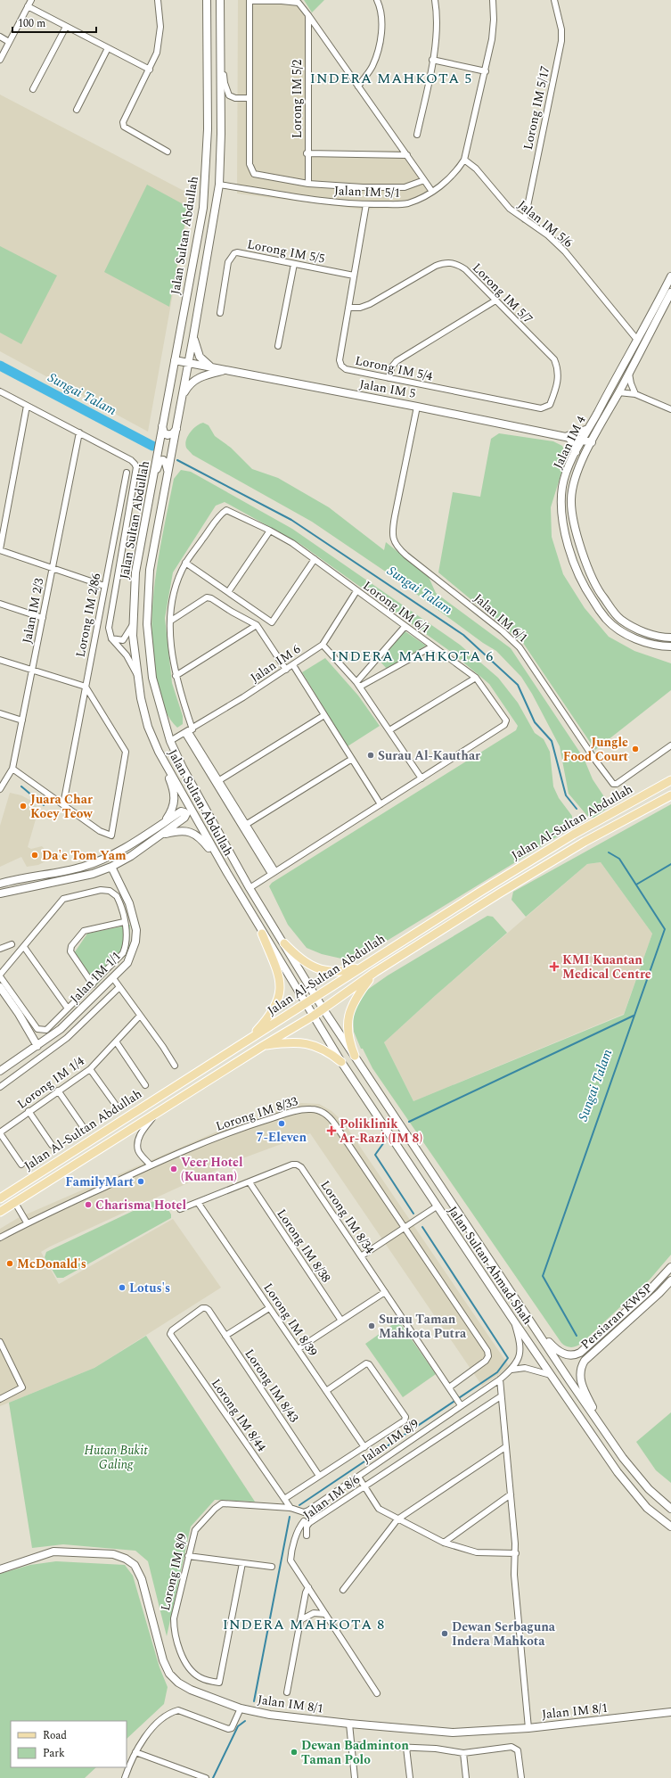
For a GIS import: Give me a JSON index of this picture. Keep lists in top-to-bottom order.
{
  "streets": {
    "main road": [
      "Jalan Sultan Abdullah",
      "Jalan IM 5",
      "Jalan IM 4",
      "Jalan Al-Sultan Abdullah",
      "Jalan IM 1/1",
      "Jalan Sultan Ahmad Shah",
      "Persiaran KWSP",
      "Jalan IM 8/1"
    ],
    "street": [
      "Lorong IM 5/2",
      "Lorong IM 5/17",
      "Jalan IM 5/1",
      "Jalan IM 5/6",
      "Lorong IM 5/5",
      "Lorong IM 5/7",
      "Lorong IM 5/4",
      "Lorong IM 6/1",
      "Jalan IM 2/3",
      "Lorong IM 2/86",
      "Jalan IM 6/1",
      "Jalan IM 6",
      "Lorong IM 1/4",
      "Lorong IM 8/33",
      "Lorong IM 8/34",
      "Lorong IM 8/38",
      "Lorong IM 8/39",
      "Lorong IM 8/43",
      "Lorong IM 8/44",
      "Jalan IM 8/9",
      "Jalan IM 8/6",
      "Lorong IM 8/9"
    ]
  },
  "crossings": [
    ["Lorong IM 5/17", "Jalan IM 5/6"],
    ["Jalan IM 5/1", "Jalan IM 5/6"],
    ["Jalan IM 5/1", "Jalan Sultan Abdullah"],
    ["Jalan IM 5/1", "Lorong IM 5/4"],
    ["Jalan IM 5/6", "Jalan IM 4"],
    ["Jalan Sultan Abdullah", "Jalan IM 5"],
    ["Jalan Sultan Abdullah", "Lorong IM 6/1"],
    ["Jalan Sultan Abdullah", "Jalan IM 6"],
    ["Jalan Sultan Abdullah", "Jalan Al-Sultan Abdullah"],
    ["Jalan Sultan Abdullah", "Jalan Sultan Ahmad Shah"],
    ["Lorong IM 5/5", "Lorong IM 5/4"],
    ["Lorong IM 5/7", "Lorong IM 5/4"],
    ["Jalan IM 5", "Jalan IM 4"],
    ["Jalan IM 5", "Jalan IM 6/1"],
    ["Lorong IM 6/1", "Jalan IM 6"],
    ["Jalan Al-Sultan Abdullah", "Jalan Sultan Ahmad Shah"],
    ["Lorong IM 8/33", "Lorong IM 8/34"],
    ["Lorong IM 8/34", "Lorong IM 8/38"],
    ["Lorong IM 8/34", "Lorong IM 8/39"],
    ["Lorong IM 8/34", "Jalan IM 8/9"],
    ["Jalan Sultan Ahmad Shah", "Persiaran KWSP"],
    ["Lorong IM 8/43", "Lorong IM 8/44"],
    ["Lorong IM 8/44", "Lorong IM 8/9"]
  ],
  "districts": ["INDERA MAHKOTA 5", "INDERA MAHKOTA 6", "INDERA MAHKOTA 8"],
  "water": ["Sungai Talam"],
  "parks": ["Hutan Bukit Galing"],
  "places": {
    "other": [
      "Jungle Food Court",
      "Surau Al-Kauthar",
      "Juara Char Koey Teow",
      "Da'e Tom Yam",
      "7-Eleven",
      "Veer Hotel (Kuantan)",
      "FamilyMart",
      "Charisma Hotel",
      "McDonald's",
      "Lotus's",
      "Surau Taman Mahkota Putra",
      "Dewan Serbaguna Indera Mahkota",
      "Dewan Badminton Taman Polo"
    ],
    "health": ["KMI Kuantan Medical Centre", "Poliklinik Ar-Razi (IM 8)"]
  },
  "legend": ["Road", "Park"],
  "scale_bar": "100 m"
}
